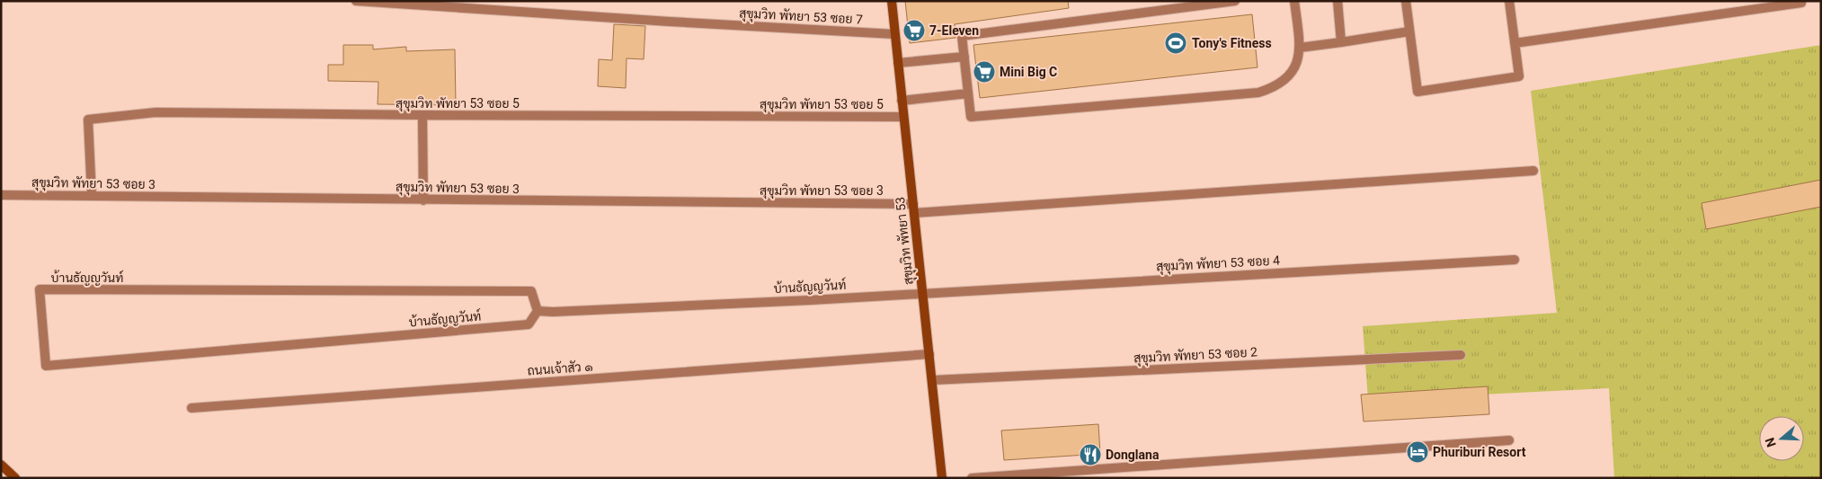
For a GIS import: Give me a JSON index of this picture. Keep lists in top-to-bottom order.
{
  "streets": {
    "street": [
      "สุขุมวิท พัทยา 53 ซอย 7",
      "สุขุมวิท พัทยา 53 ซอย 5",
      "สุขุมวิท พัทยา 53 ซอย 3",
      "สุขุมวิท พัทยา 53",
      "สุขุมวิท พัทยา 53 ซอย 4",
      "บ้านธัญญวันท์",
      "สุขุมวิท พัทยา 53 ซอย 2",
      "ถนนเจ้าสัว ๑"
    ]
  },
  "crossings": [
    ["สุขุมวิท พัทยา 53 ซอย 7", "สุขุมวิท พัทยา 53"],
    ["สุขุมวิท พัทยา 53 ซอย 5", "สุขุมวิท พัทยา 53 ซอย 3"],
    ["สุขุมวิท พัทยา 53 ซอย 5", "สุขุมวิท พัทยา 53"],
    ["สุขุมวิท พัทยา 53 ซอย 3", "สุขุมวิท พัทยา 53"],
    ["สุขุมวิท พัทยา 53", "สุขุมวิท พัทยา 53 ซอย 4"],
    ["สุขุมวิท พัทยา 53", "บ้านธัญญวันท์"],
    ["สุขุมวิท พัทยา 53", "สุขุมวิท พัทยา 53 ซอย 2"],
    ["สุขุมวิท พัทยา 53", "ถนนเจ้าสัว ๑"],
    ["สุขุมวิท พัทยา 53 ซอย 4", "บ้านธัญญวันท์"]
  ],
  "places": {
    "supermarket": ["7-Eleven", "Mini Big C"],
    "sports": ["Tony's Fitness"],
    "hotel": ["Phuriburi Resort"],
    "restaurant": ["Donglana"]
  },
  "north": "left"
}
